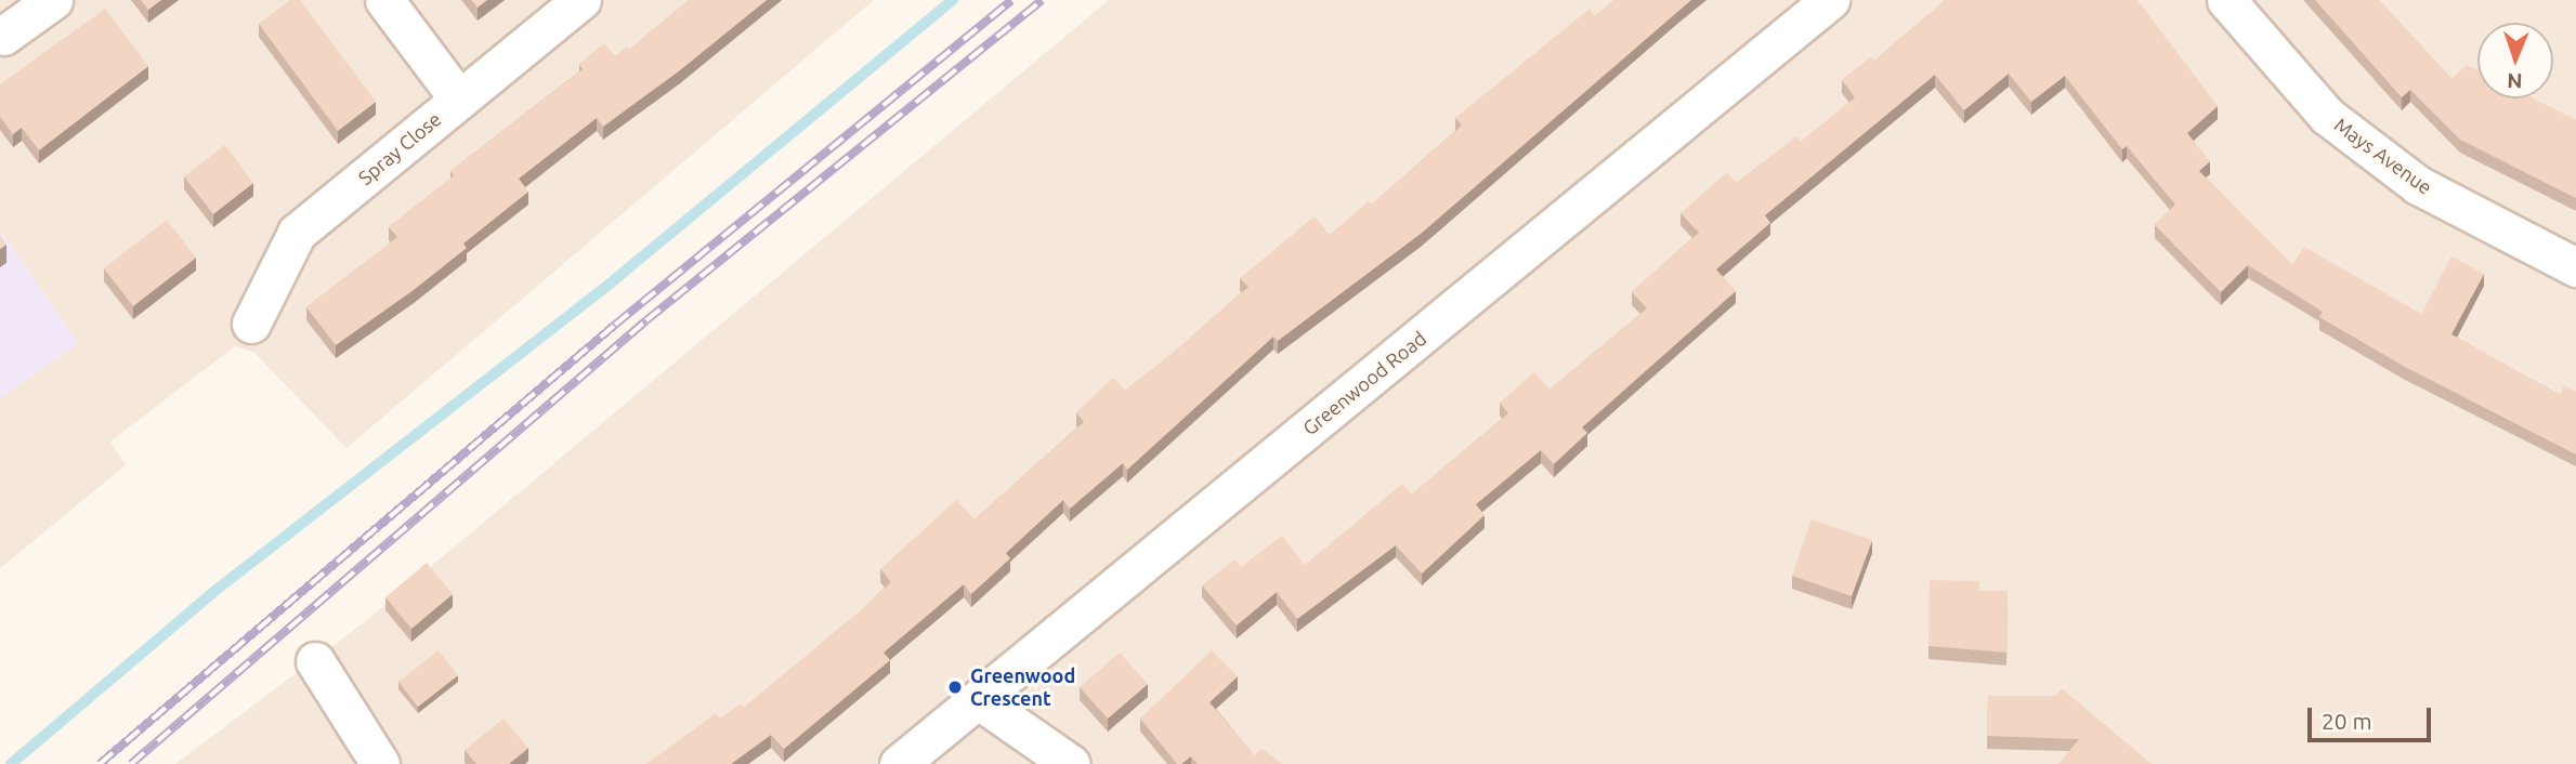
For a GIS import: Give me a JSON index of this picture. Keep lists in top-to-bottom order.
{
  "streets": {
    "street": ["Spray Close", "Mays Avenue", "Greenwood Road"]
  },
  "places": ["Greenwood Crescent"],
  "scale_bar": "20 m",
  "north": "bottom"
}
